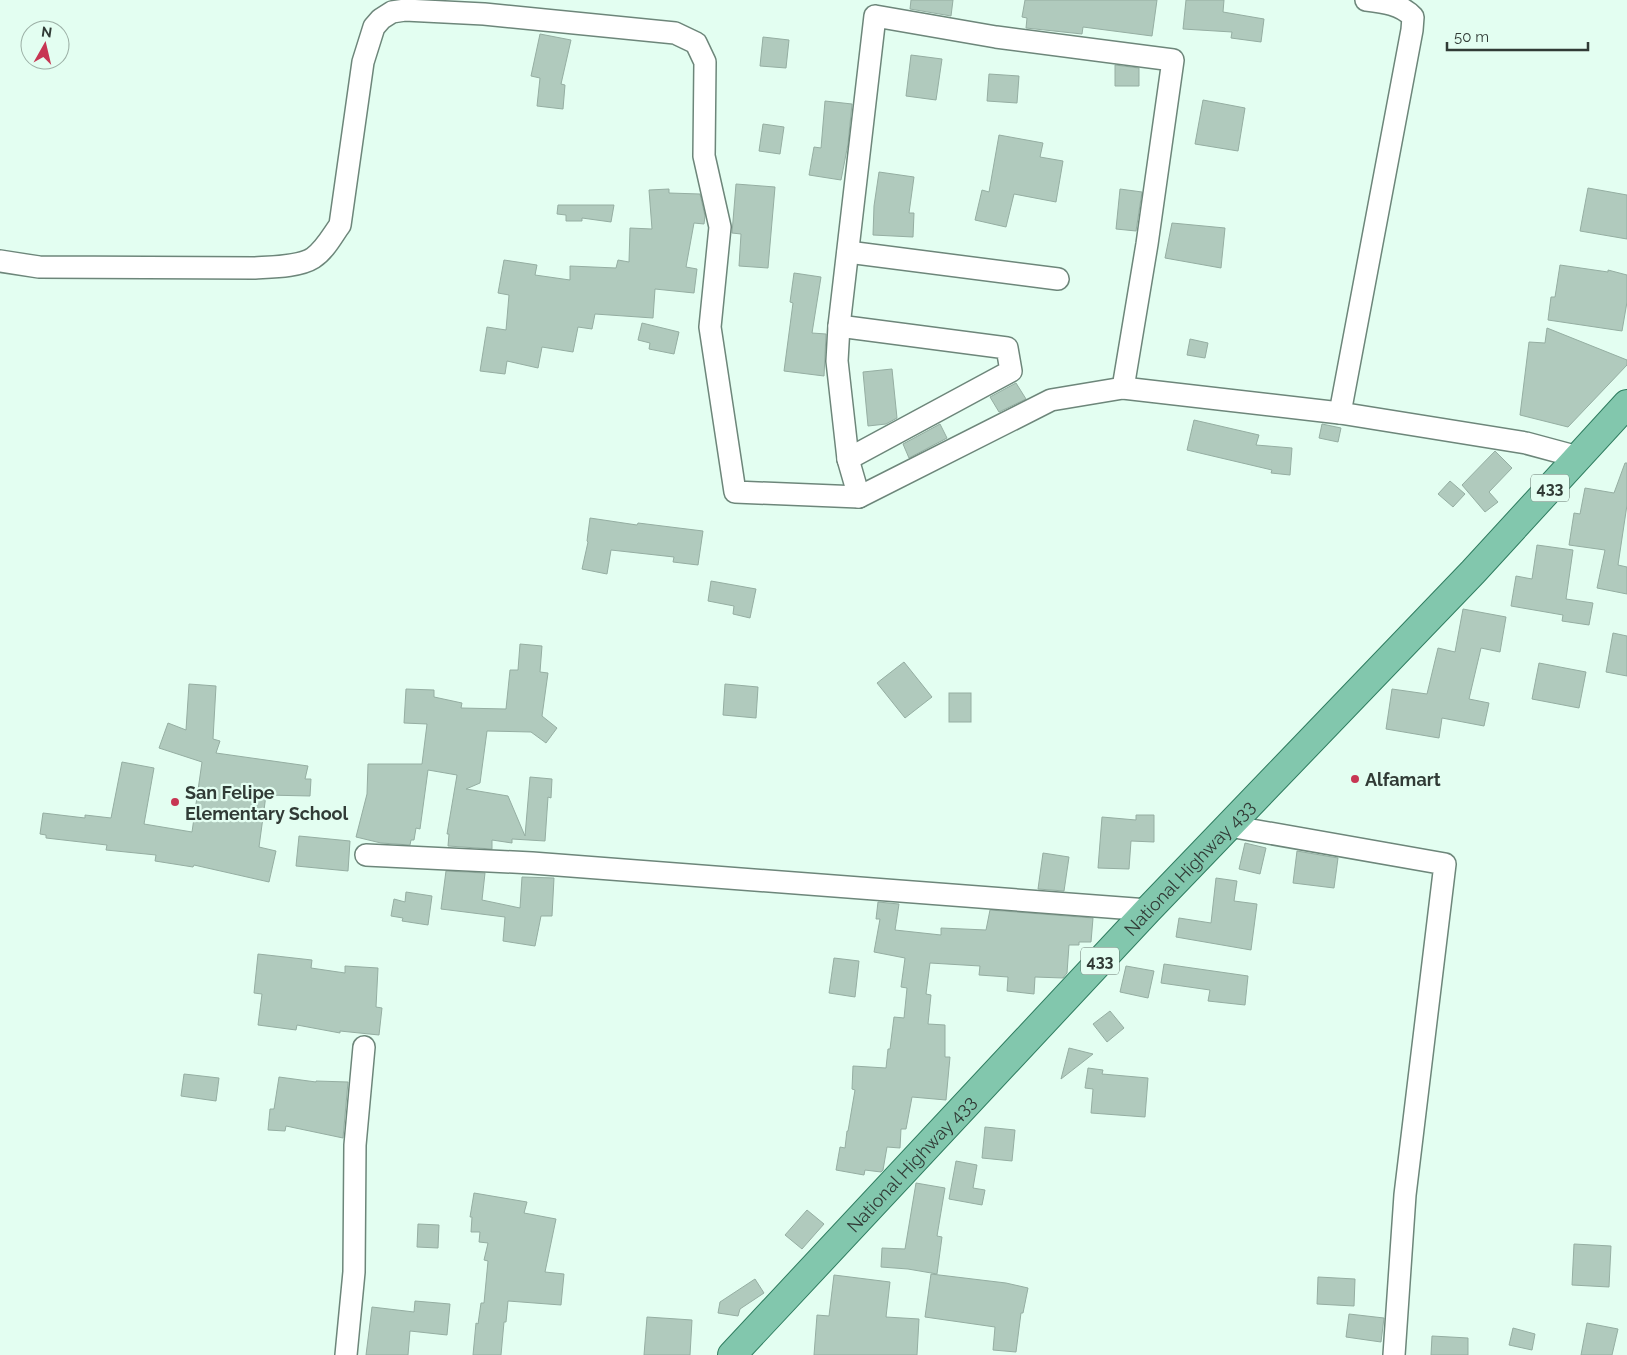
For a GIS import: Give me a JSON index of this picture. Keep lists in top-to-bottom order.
{
  "streets": {
    "main road": ["433", "National Highway 433"]
  },
  "places": ["Alfamart", "San Felipe Elementary School"],
  "scale_bar": "50 m",
  "north": "top"
}
